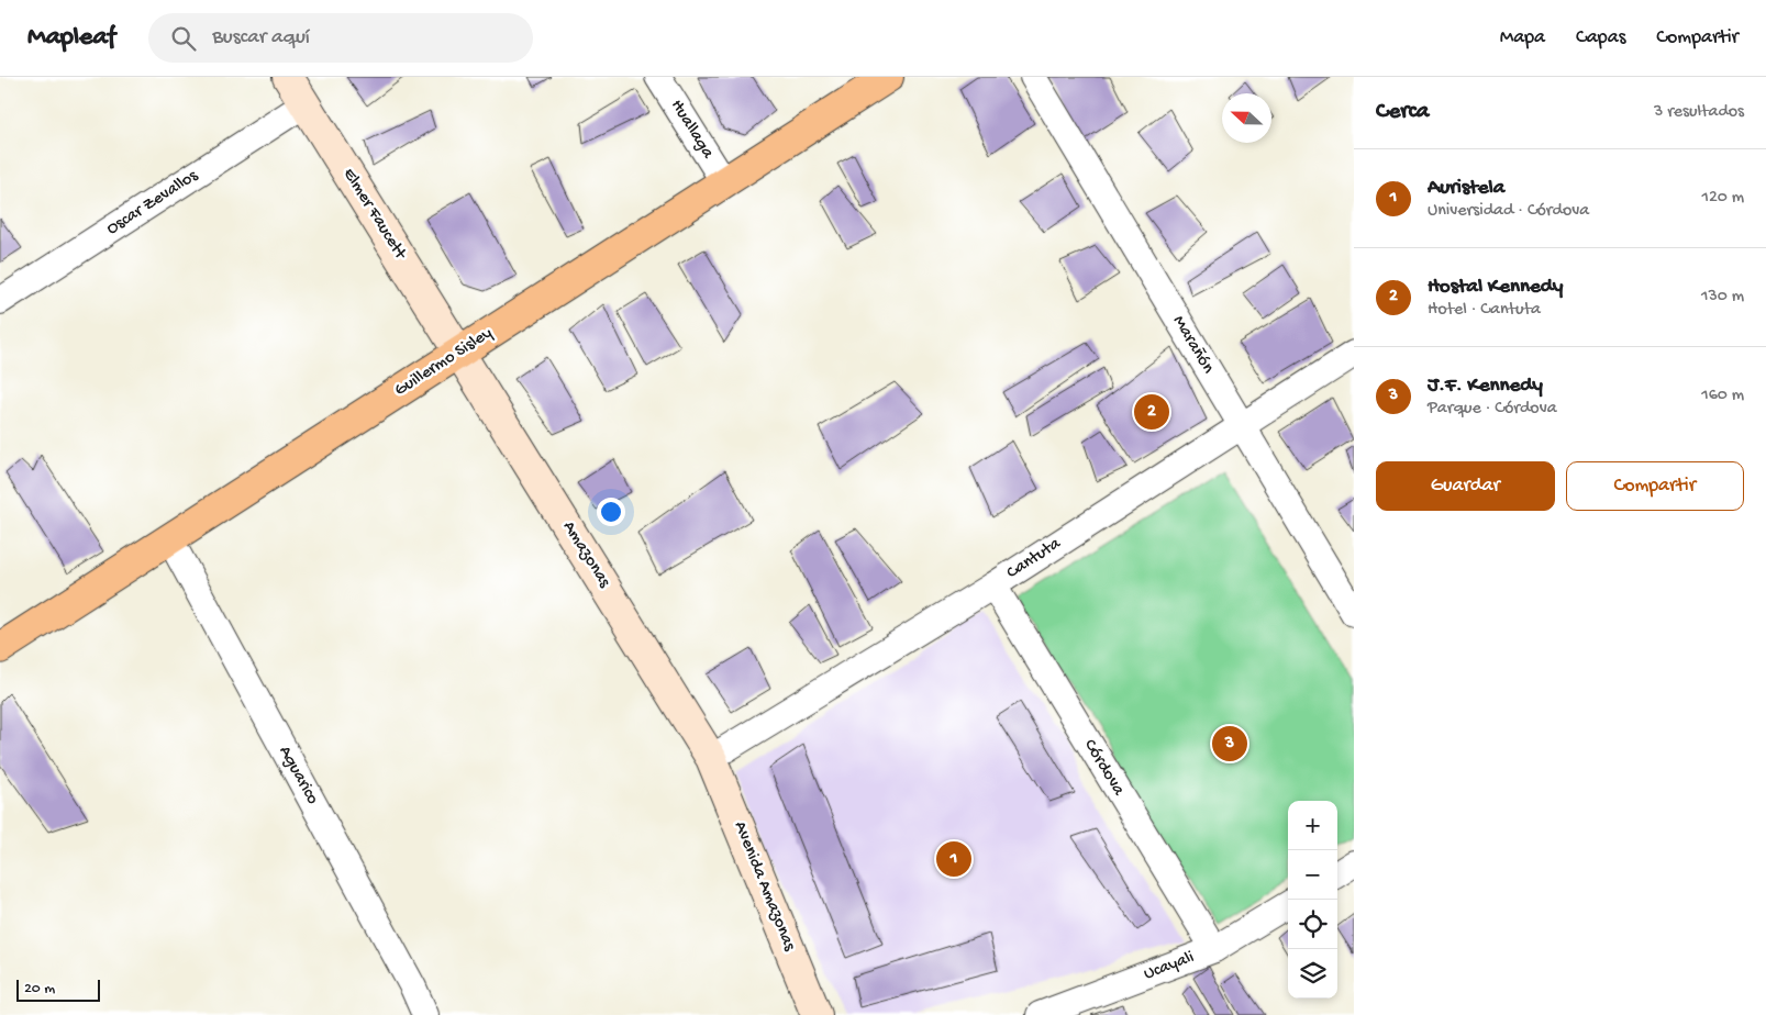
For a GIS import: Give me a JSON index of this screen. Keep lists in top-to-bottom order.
{
  "streets": {
    "main road": ["Guillermo Sisley"],
    "street": [
      "Huallaga",
      "Oscar Zevallos",
      "Elmer Faucett",
      "Marañón",
      "Amazonas",
      "Cantuta",
      "Córdova",
      "Aguarico",
      "Avenida Amazonas",
      "Ucayali"
    ]
  },
  "crossings": [
    ["Huallaga", "Guillermo Sisley"],
    ["Oscar Zevallos", "Elmer Faucett"],
    ["Elmer Faucett", "Guillermo Sisley"],
    ["Elmer Faucett", "Amazonas"],
    ["Marañón", "Cantuta"],
    ["Guillermo Sisley", "Amazonas"],
    ["Guillermo Sisley", "Aguarico"],
    ["Amazonas", "Cantuta"],
    ["Amazonas", "Avenida Amazonas"],
    ["Cantuta", "Córdova"],
    ["Cantuta", "Avenida Amazonas"],
    ["Córdova", "Ucayali"]
  ],
  "scale_bar": "20 m",
  "north": "left",
  "page": {
    "header": "Mapleaf",
    "search": "Buscar aquí",
    "nav": ["Mapa", "Capas", "Compartir"],
    "heading": ["Cerca", "3 resultados"],
    "list": [
      {
        "mark": "1",
        "name": "Auristela",
        "note": "Universidad · Córdova",
        "value": "120 m"
      },
      {
        "mark": "2",
        "name": "Hostal Kennedy",
        "note": "Hotel · Cantuta",
        "value": "130 m"
      },
      {
        "mark": "3",
        "name": "J.F. Kennedy",
        "note": "Parque · Córdova",
        "value": "160 m"
      }
    ],
    "pins": ["2", "3", "1"],
    "buttons": ["Guardar", "Compartir"],
    "map_buttons": ["+", "−"],
    "scale": "20 m"
  }
}
